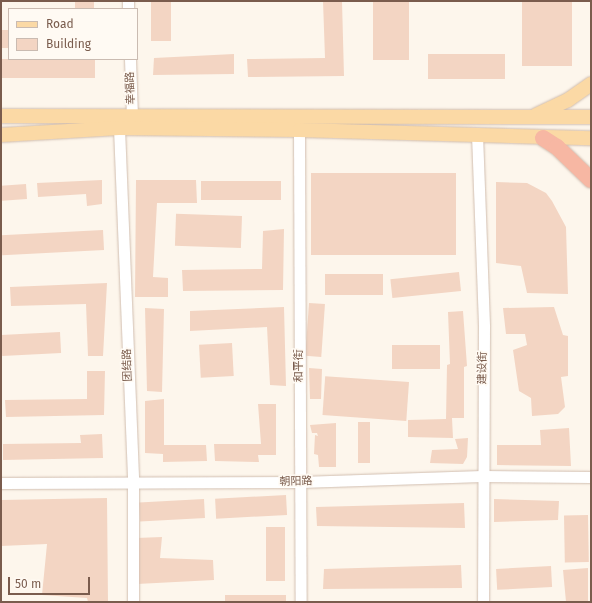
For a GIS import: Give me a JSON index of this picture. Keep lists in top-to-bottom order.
{
  "streets": {
    "street": [
      "幸福路",
      "团结路",
      "和平街",
      "建设街",
      "朝阳路"
    ]
  },
  "crossings": [
    ["团结路", "朝阳路"],
    ["和平街", "朝阳路"],
    ["建设街", "朝阳路"]
  ],
  "legend": ["Road", "Building"],
  "scale_bar": "50 m"
}
